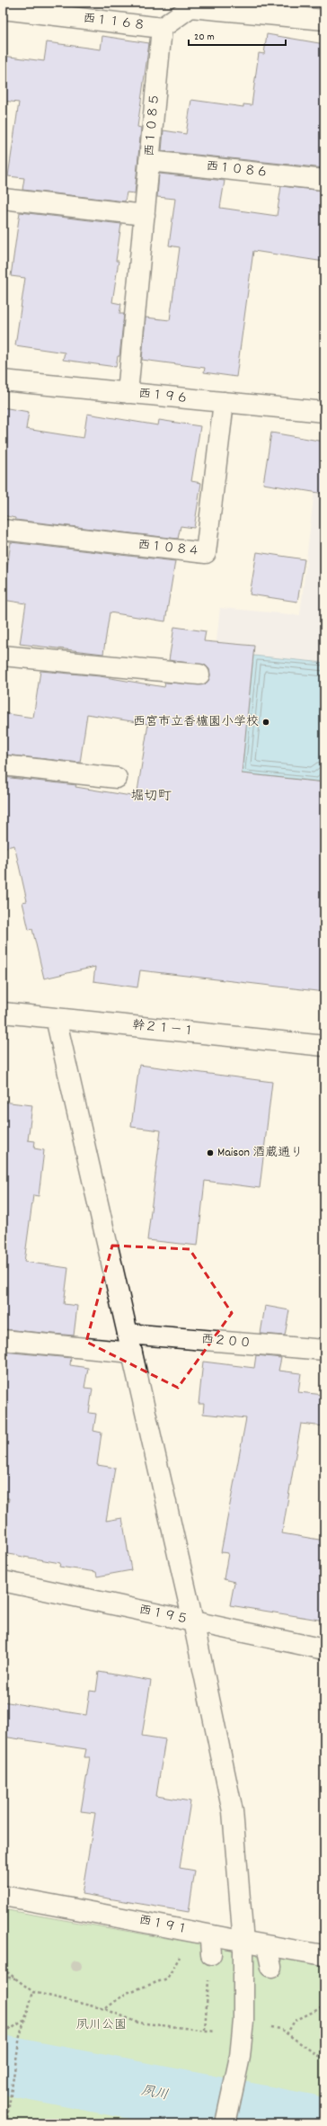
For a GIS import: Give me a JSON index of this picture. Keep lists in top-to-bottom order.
{
  "streets": {
    "street": [
      "西１１６８",
      "西１０８５",
      "西１０８６",
      "西１９６",
      "西１０８４",
      "幹２１－１",
      "西２００",
      "西１９５",
      "西１９１"
    ]
  },
  "crossings": [
    ["西１１６８", "西１０８５"],
    ["西１０８５", "西１０８６"],
    ["西１０８５", "西１９６"],
    ["西１９６", "西１０８４"]
  ],
  "districts": ["堀切町"],
  "water": ["夙川"],
  "parks": ["夙川公園"],
  "places": ["西宮市立香櫨園小学校", "Maison 酒蔵通り"],
  "scale_bar": "20 m"
}
